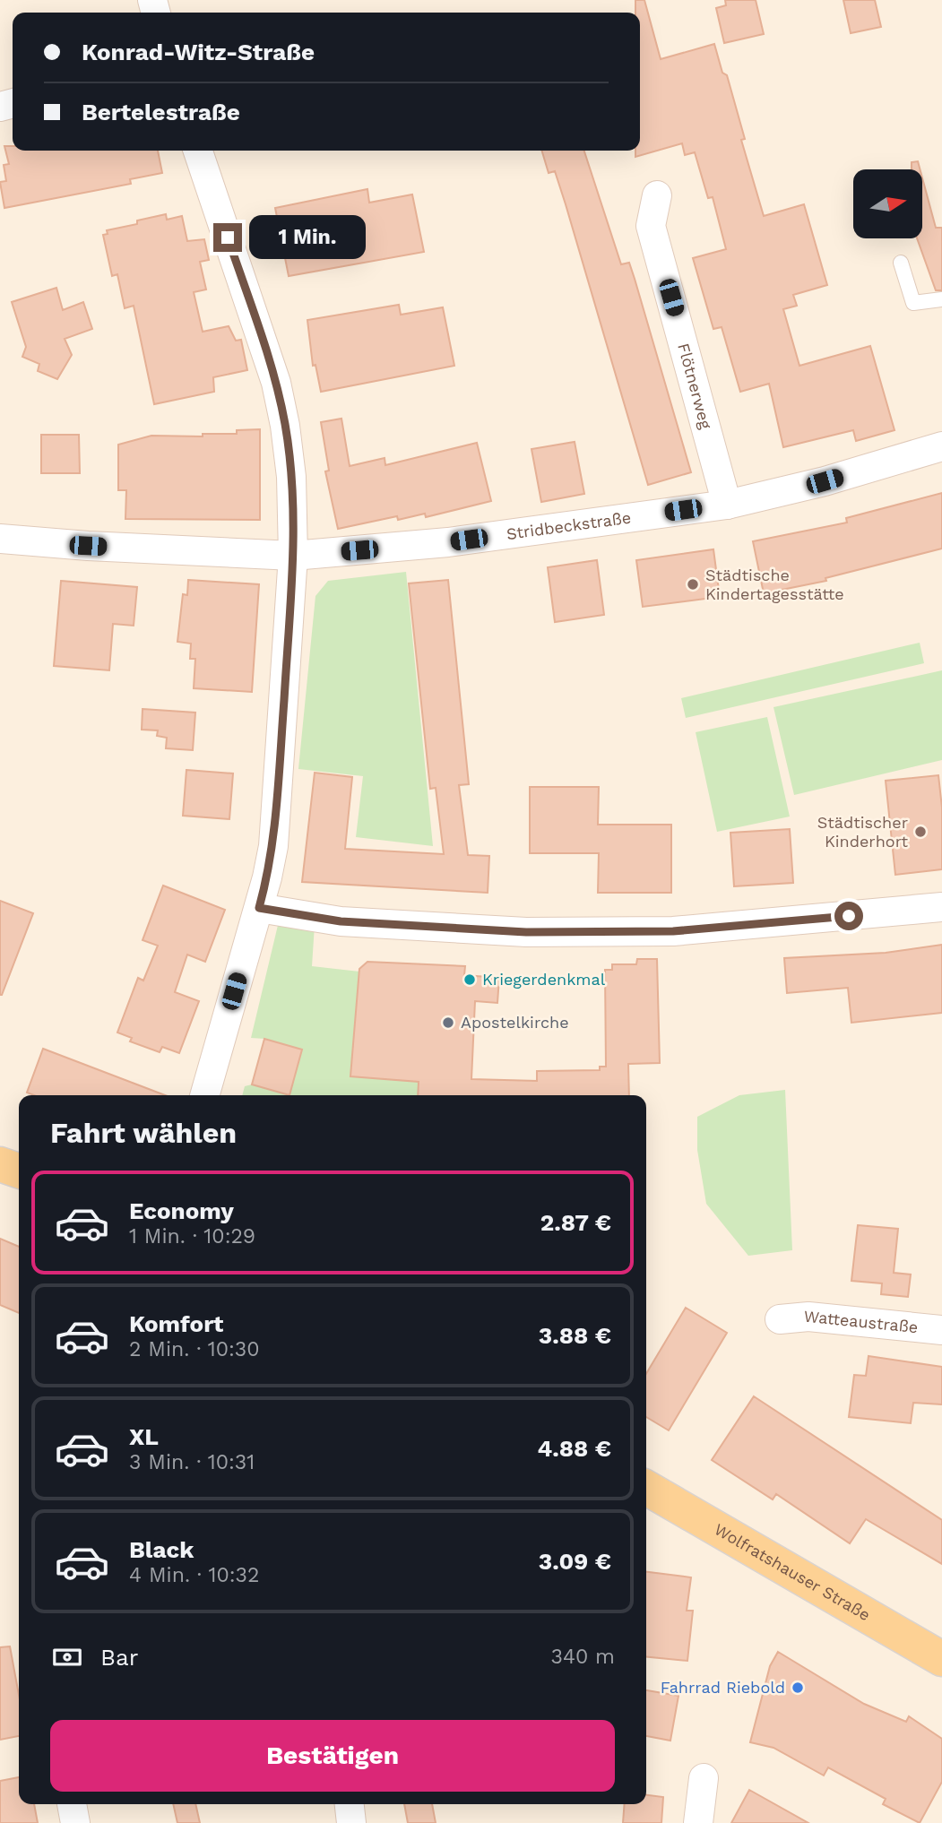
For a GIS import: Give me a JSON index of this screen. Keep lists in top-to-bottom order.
{
  "streets": {
    "main road": ["Wolfratshauser Straße"],
    "street": ["Flötnerweg", "Stridbeckstraße", "Watteaustraße"]
  },
  "crossings": [
    ["Flötnerweg", "Stridbeckstraße"]
  ],
  "places": [
    "Städtische Kindertagesstätte",
    "Städtischer Kinderhort",
    "Kriegerdenkmal",
    "Apostelkirche",
    "Fahrrad Riebold"
  ],
  "north": "right",
  "page": {
    "banner": ["Konrad-Witz-Straße", "Bertelestraße"],
    "bubble": "1 Min.",
    "heading": "Fahrt wählen",
    "list": [
      {
        "name": "Economy",
        "note": "1 Min. · 10:29",
        "value": "2.87 €"
      },
      {
        "name": "Komfort",
        "note": "2 Min. · 10:30",
        "value": "3.88 €"
      },
      {
        "name": "XL",
        "note": "3 Min. · 10:31",
        "value": "4.88 €"
      },
      {
        "name": "Black",
        "note": "4 Min. · 10:32",
        "value": "3.09 €"
      }
    ],
    "pay": ["Bar", "340 m"],
    "buttons": "Bestätigen"
  }
}
